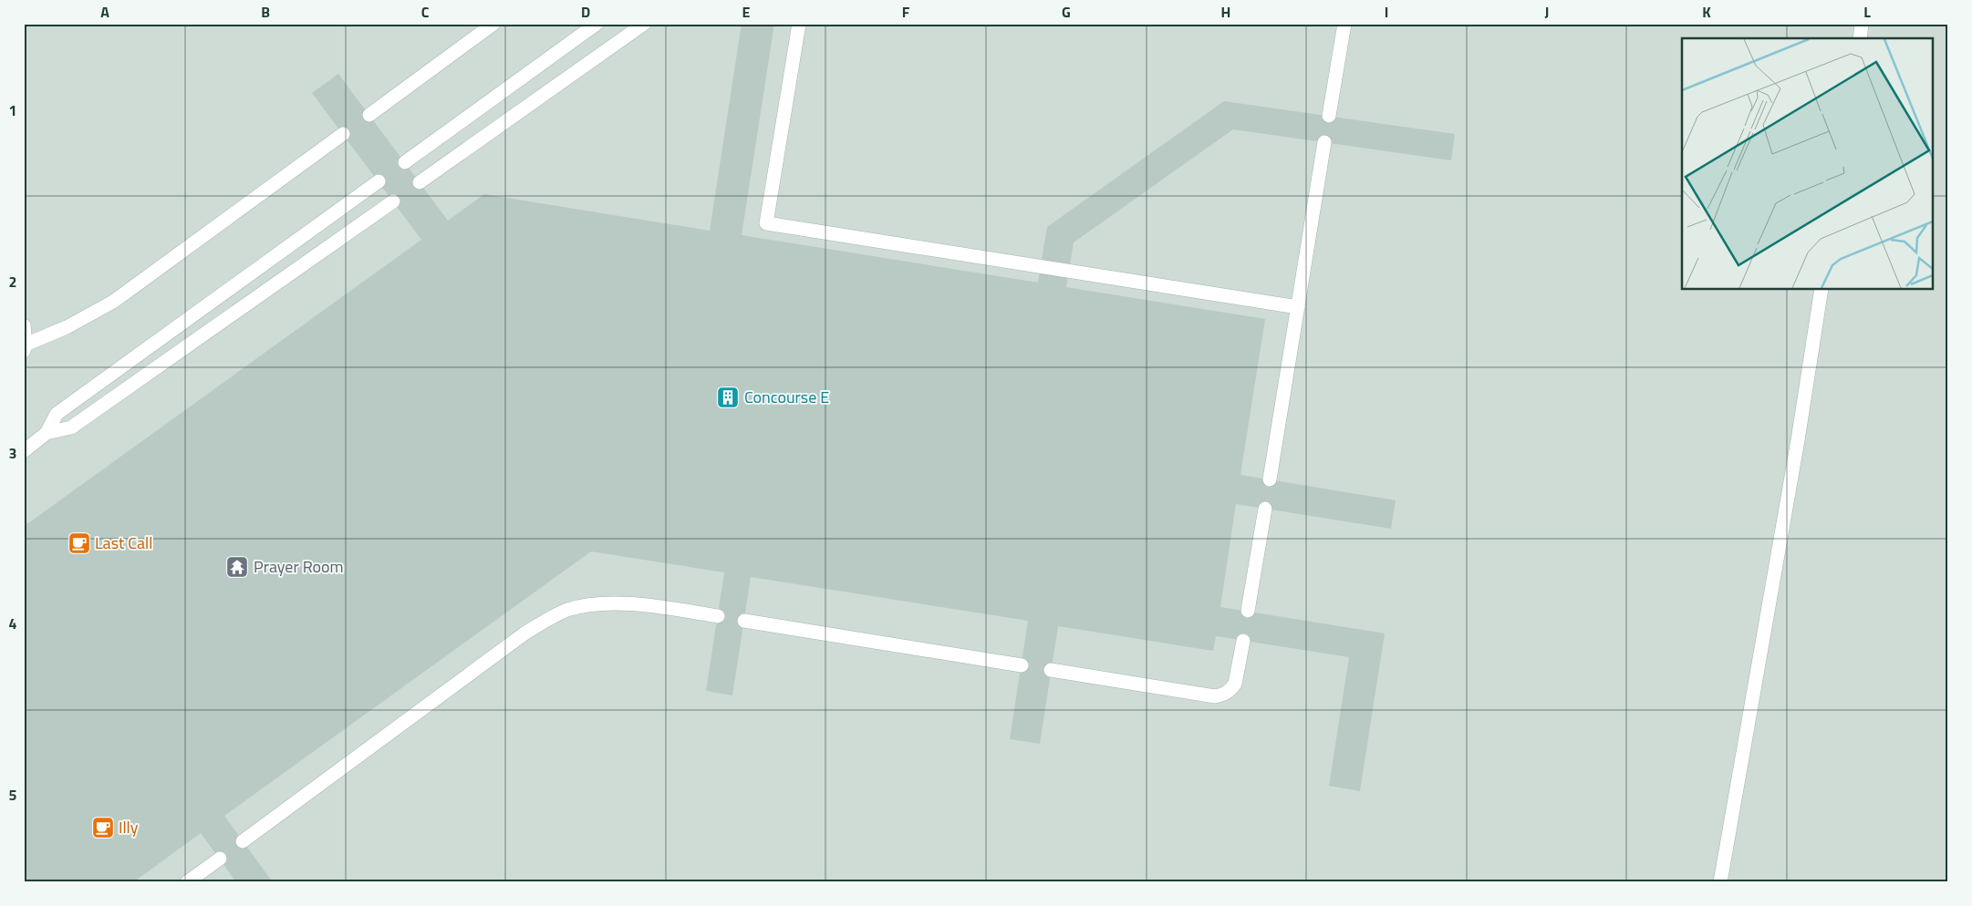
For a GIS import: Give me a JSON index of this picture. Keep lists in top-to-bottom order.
{
  "places": {
    "building": ["Concourse E"],
    "cafe": ["Last Call", "Illy"],
    "temple": ["Prayer Room"]
  },
  "grid": {
    "columns": [
      "A",
      "B",
      "C",
      "D",
      "E",
      "F",
      "G",
      "H",
      "I",
      "J",
      "K",
      "L"
    ],
    "rows": [
      "1",
      "2",
      "3",
      "4",
      "5"
    ]
  }
}
